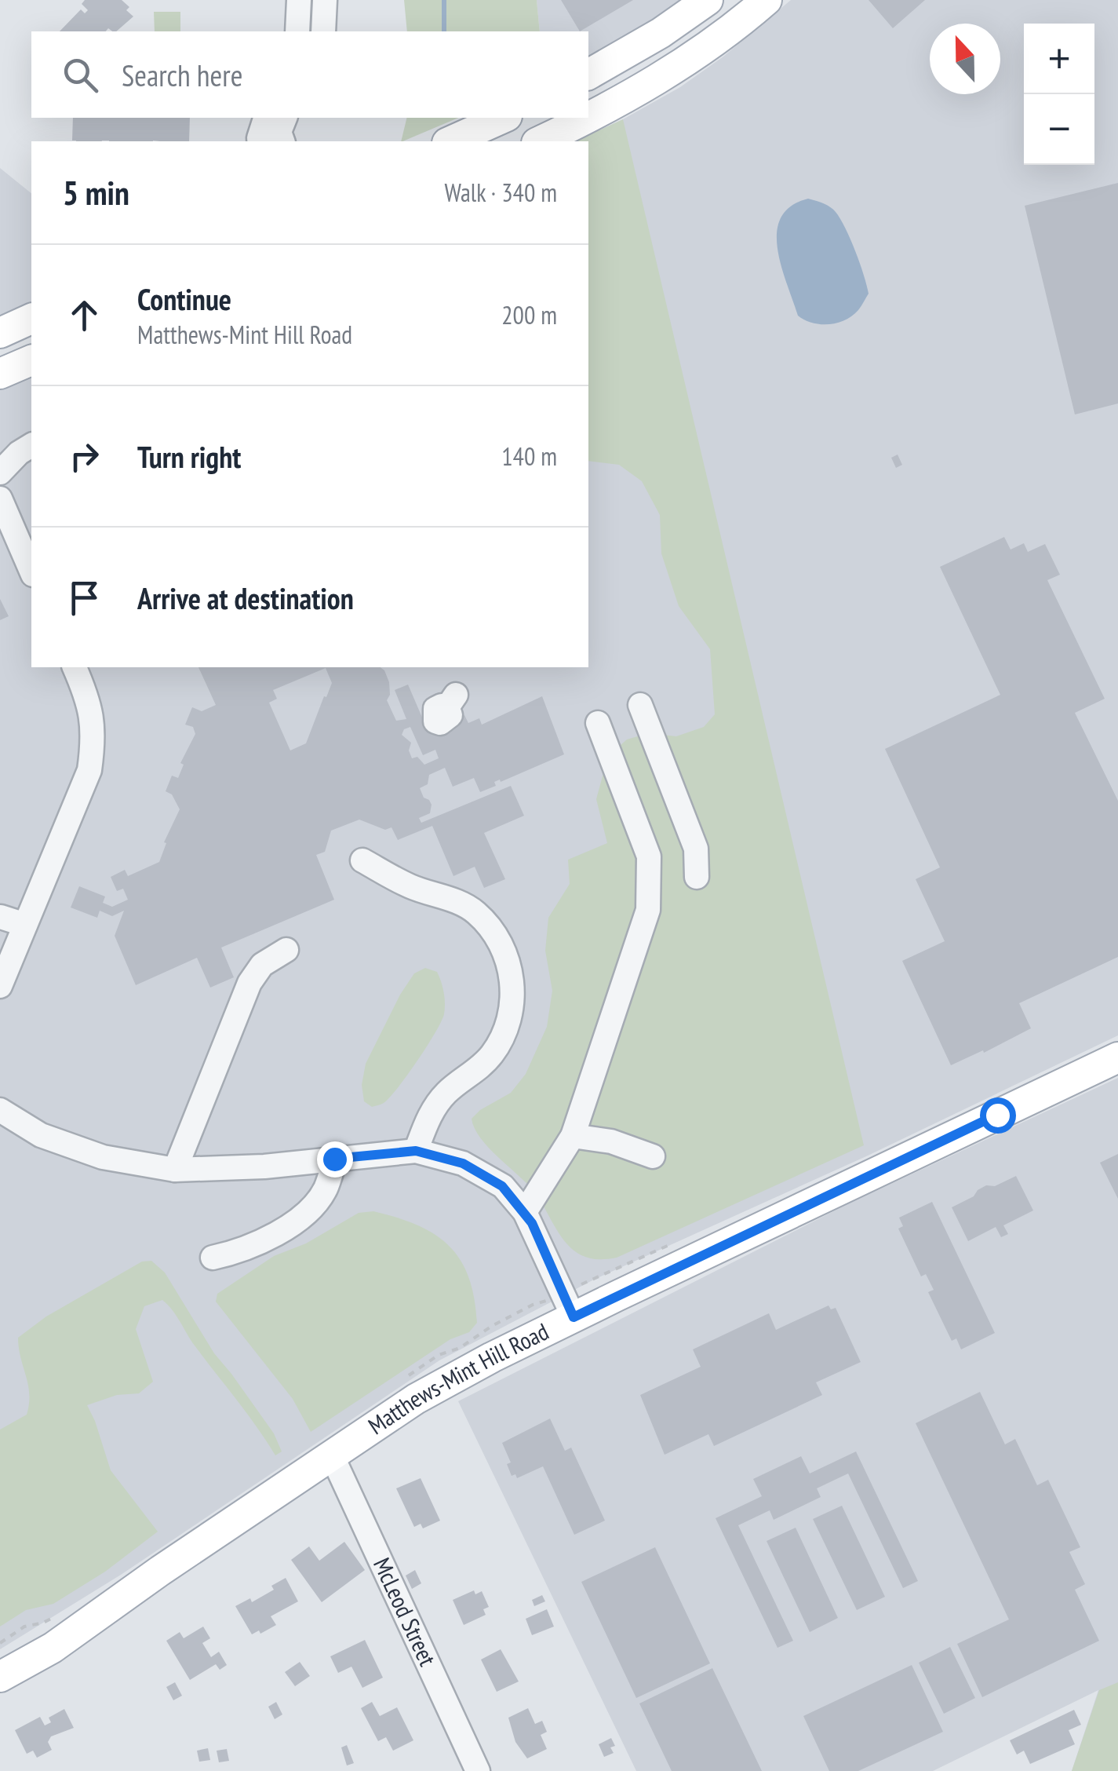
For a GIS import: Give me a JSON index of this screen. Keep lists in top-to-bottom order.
{
  "streets": {
    "main road": ["Matthews-Mint Hill Road"],
    "street": ["McLeod Street"]
  },
  "crossings": [
    ["Matthews-Mint Hill Road", "McLeod Street"]
  ],
  "north": "top",
  "page": {
    "map_buttons": ["+", "−"],
    "search": "Search here",
    "heading": ["5 min", "Walk · 340 m"],
    "list": [
      ["Continue", "Matthews-Mint Hill Road", "200 m"],
      ["Turn right", "140 m"],
      "Arrive at destination"
    ]
  }
}
